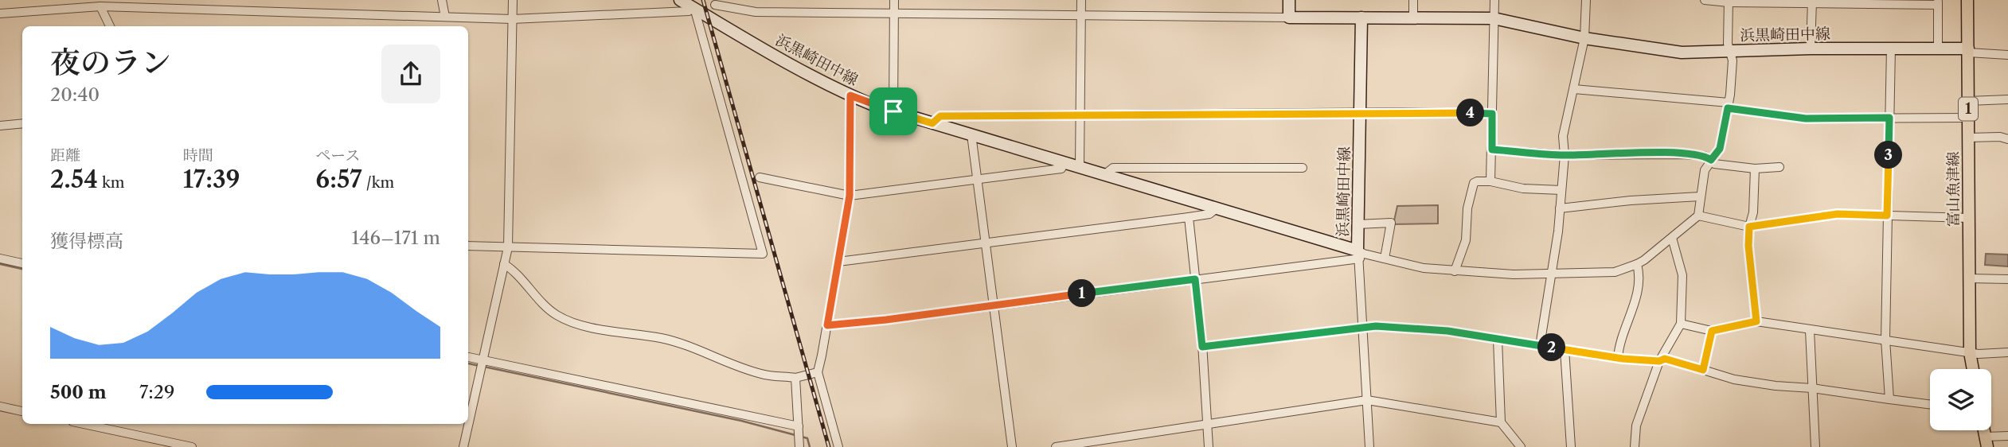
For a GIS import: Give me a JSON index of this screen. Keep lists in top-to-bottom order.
{
  "streets": {
    "main road": ["浜黒崎田中線", "1", "富山魚津線"]
  },
  "crossings": [
    ["浜黒崎田中線", "富山魚津線"]
  ],
  "page": {
    "heading": ["夜のラン", "20:40"],
    "pins": [
      "4",
      "3",
      "1",
      "2"
    ],
    "stats": [
      ["距離", "2.54 km"],
      ["時間", "17:39"],
      ["ペース", "6:57 /km"]
    ],
    "chart": ["獲得標高", "146–171 m"],
    "list": [
      {
        "name": "500 m",
        "note": "7:29"
      }
    ]
  }
}
